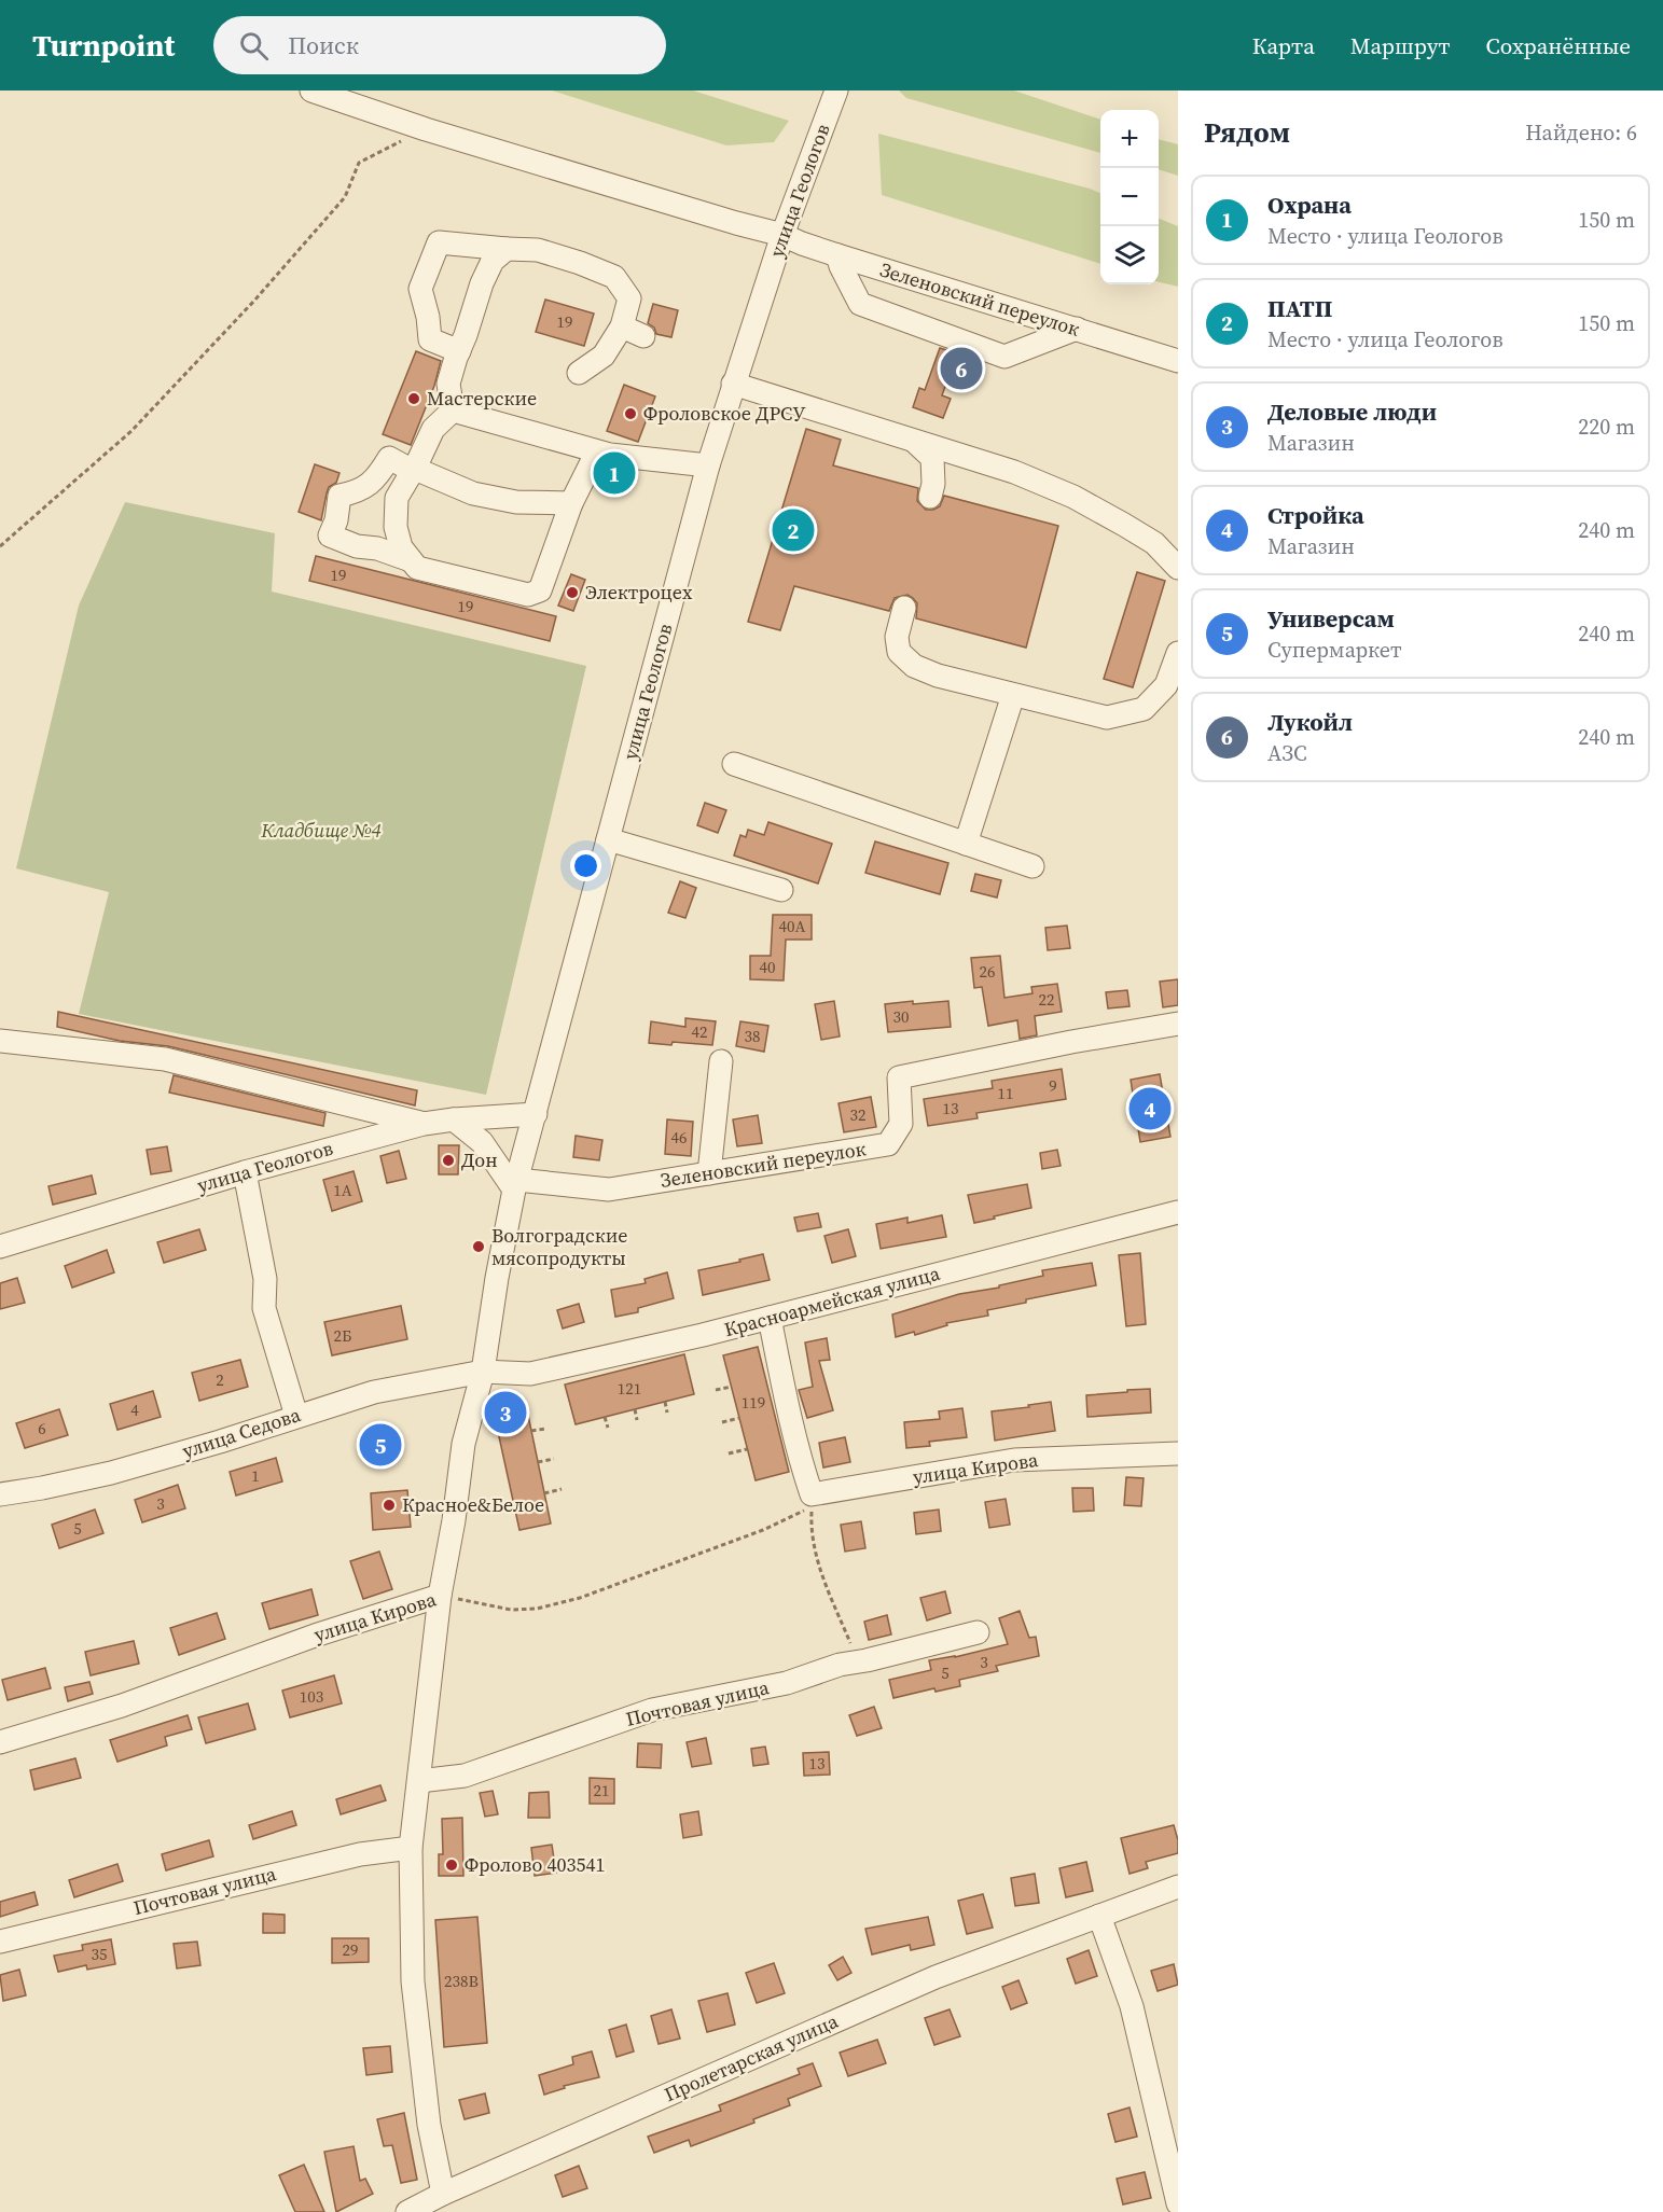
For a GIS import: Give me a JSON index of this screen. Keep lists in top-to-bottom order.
{
  "streets": {
    "street": [
      "улица Геологов",
      "Зеленовский переулок",
      "Красноармейская улица",
      "улица Седова",
      "улица Кирова",
      "Почтовая улица",
      "Пролетарская улица"
    ]
  },
  "crossings": [
    ["улица Геологов", "Зеленовский переулок"],
    ["улица Геологов", "Красноармейская улица"],
    ["улица Геологов", "улица Седова"],
    ["улица Геологов", "улица Кирова"],
    ["улица Геологов", "Почтовая улица"],
    ["улица Геологов", "Пролетарская улица"],
    ["Красноармейская улица", "улица Седова"],
    ["Красноармейская улица", "улица Кирова"],
    ["улица Кирова", "Почтовая улица"]
  ],
  "parks": ["Кладбище №4"],
  "places": [
    "Мастерские",
    "Фроловское ДРСУ",
    "Электроцех",
    "Дон",
    "Волгоградские мясопродукты",
    "Красное&Белое",
    "Фролово 403541"
  ],
  "house_numbers": [
    "19",
    "19",
    "19",
    "40А",
    "40",
    "26",
    "22",
    "30",
    "42",
    "38",
    "9",
    "11",
    "13",
    "32",
    "46",
    "1А",
    "2Б",
    "2",
    "121",
    "119",
    "4",
    "6",
    "1",
    "3",
    "5",
    "3",
    "5",
    "103",
    "13",
    "21",
    "29",
    "35",
    "238В"
  ],
  "page": {
    "header": "Turnpoint",
    "search": "Поиск",
    "nav": ["Карта", "Маршрут", "Сохранённые"],
    "heading": ["Рядом", "Найдено: 6"],
    "map_buttons": ["+", "−"],
    "list": [
      {
        "mark": "1",
        "name": "Охрана",
        "note": "Место · улица Геологов",
        "value": "150 m"
      },
      {
        "mark": "2",
        "name": "ПАТП",
        "note": "Место · улица Геологов",
        "value": "150 m"
      },
      {
        "mark": "3",
        "name": "Деловые люди",
        "note": "Магазин",
        "value": "220 m"
      },
      {
        "mark": "4",
        "name": "Стройка",
        "note": "Магазин",
        "value": "240 m"
      },
      {
        "mark": "5",
        "name": "Универсам",
        "note": "Супермаркет",
        "value": "240 m"
      },
      {
        "mark": "6",
        "name": "Лукойл",
        "note": "АЗС",
        "value": "240 m"
      }
    ],
    "pins": [
      "6",
      "1",
      "2",
      "4",
      "3",
      "5"
    ]
  }
}
